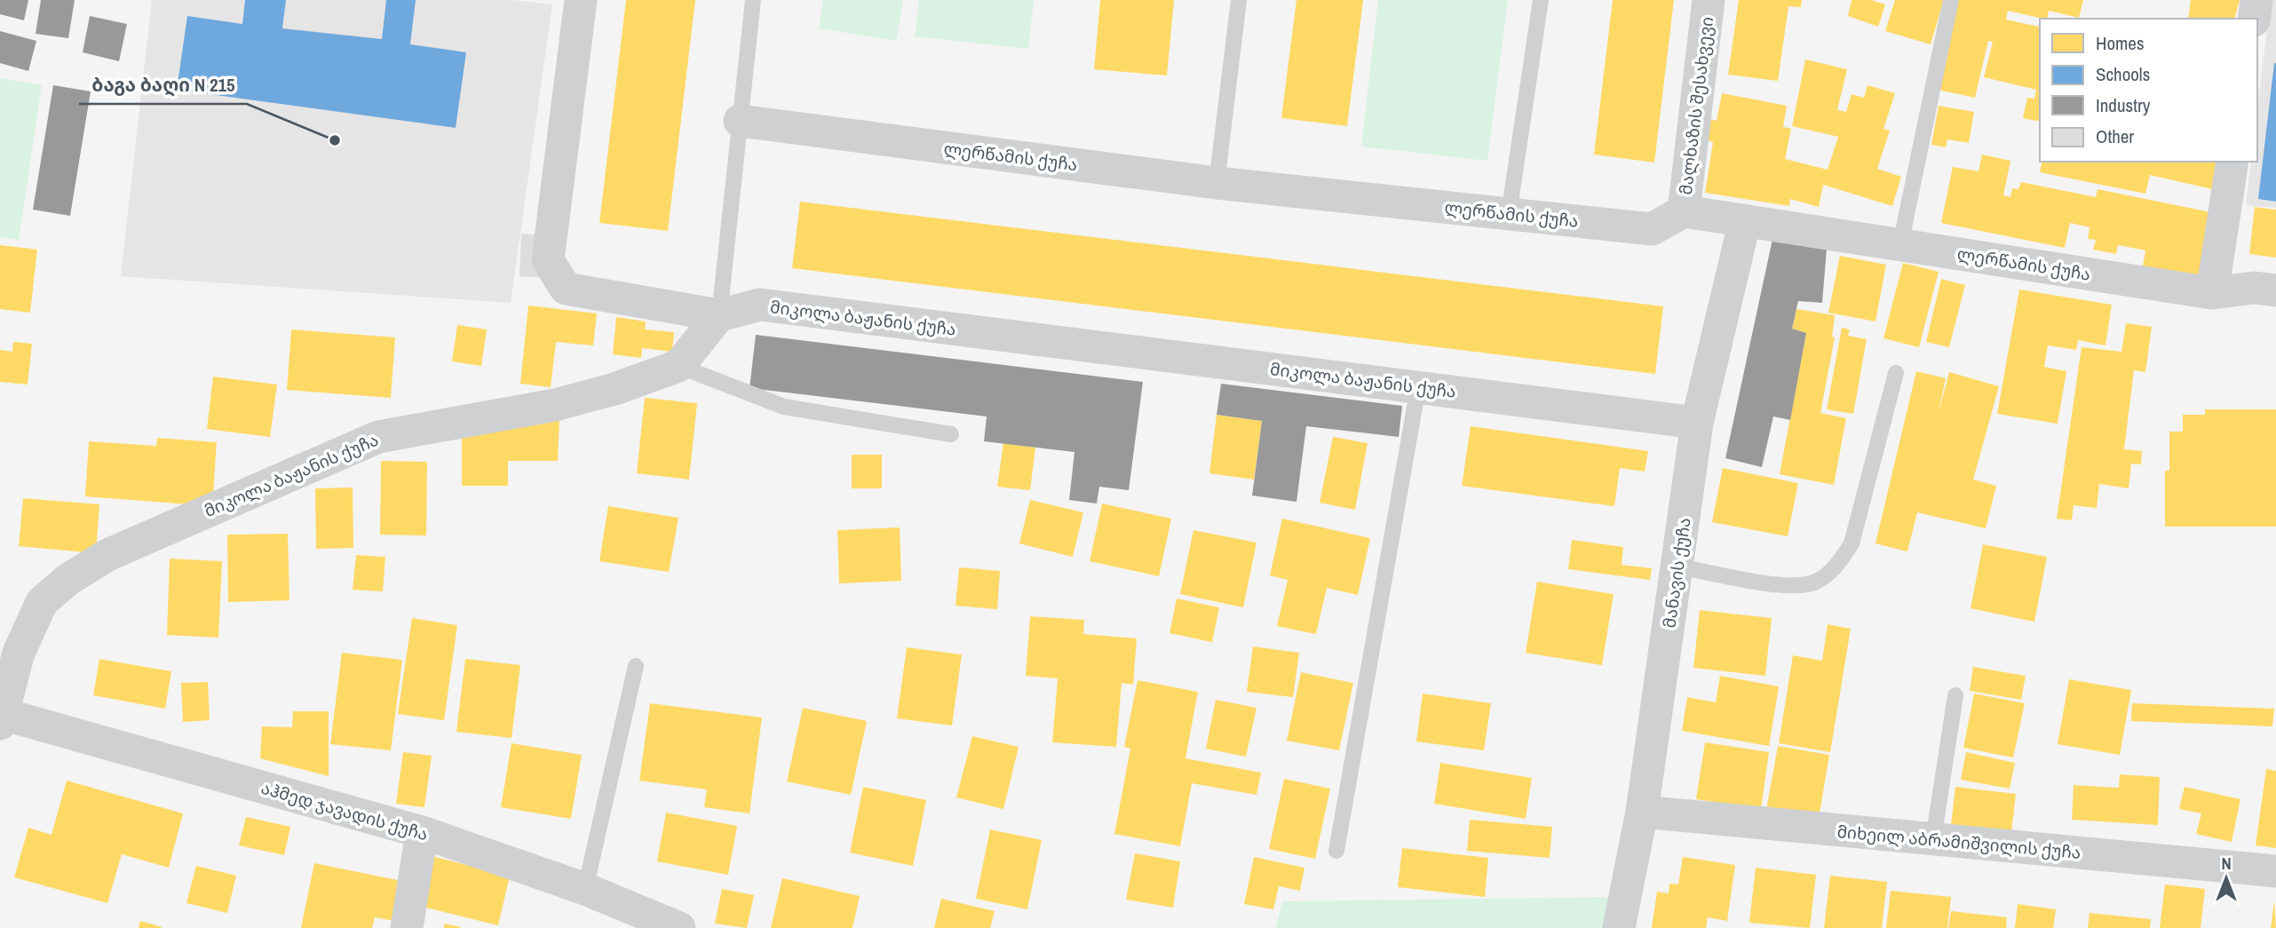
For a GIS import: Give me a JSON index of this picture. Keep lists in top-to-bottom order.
{
  "streets": {
    "street": [
      "მალხაზის შესახვევი",
      "ლერწამის ქუჩა",
      "მიკოლა ბაჟანის ქუჩა",
      "მანავის ქუჩა",
      "აჰმედ ჯავადის ქუჩა",
      "მიხეილ აბრამიშვილის ქუჩა"
    ]
  },
  "crossings": [
    ["მალხაზის შესახვევი", "ლერწამის ქუჩა"],
    ["ლერწამის ქუჩა", "მანავის ქუჩა"],
    ["მიკოლა ბაჟანის ქუჩა", "მანავის ქუჩა"],
    ["მიკოლა ბაჟანის ქუჩა", "აჰმედ ჯავადის ქუჩა"],
    ["მანავის ქუჩა", "მიხეილ აბრამიშვილის ქუჩა"]
  ],
  "places": ["ბაგა ბაღი N 215"],
  "legend": [
    "Homes",
    "Schools",
    "Industry",
    "Other"
  ],
  "north": "top"
}
